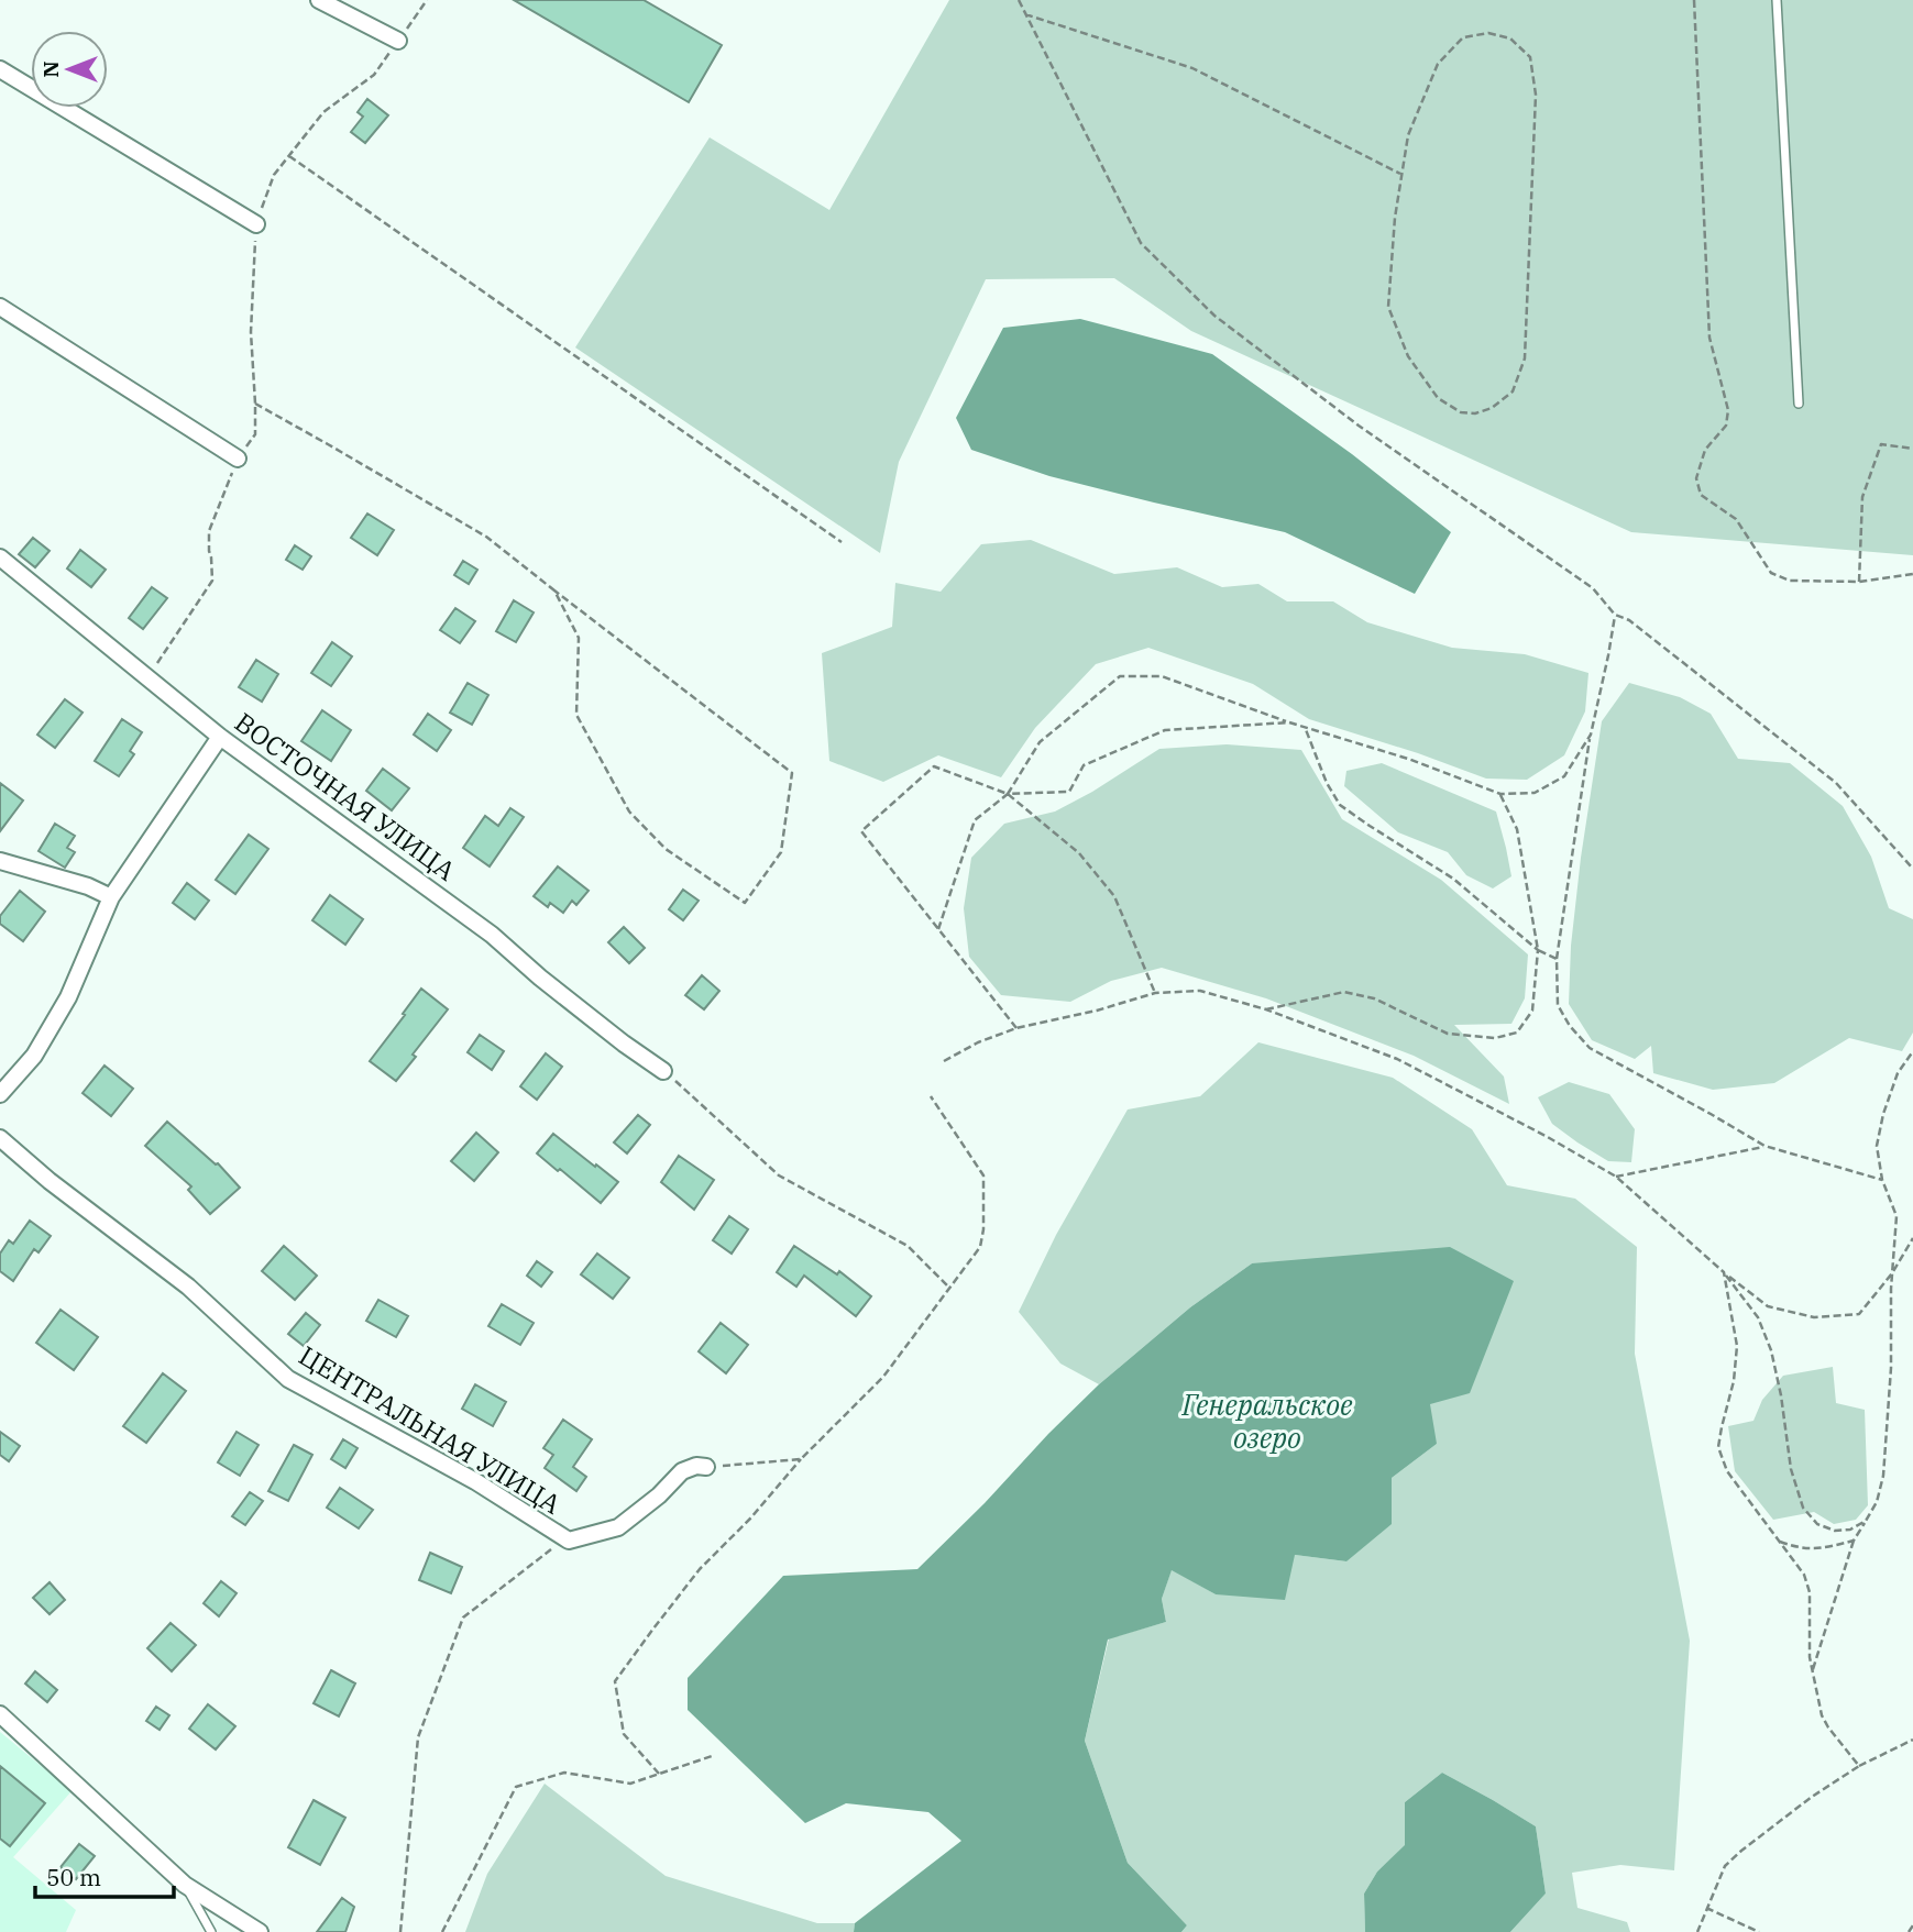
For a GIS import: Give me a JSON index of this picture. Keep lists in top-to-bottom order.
{
  "streets": {
    "street": ["ВОСТОЧНАЯ УЛИЦА", "ЦЕНТРАЛЬНАЯ УЛИЦА"]
  },
  "water": ["Генеральское озеро"],
  "scale_bar": "50 m",
  "north": "left"
}
